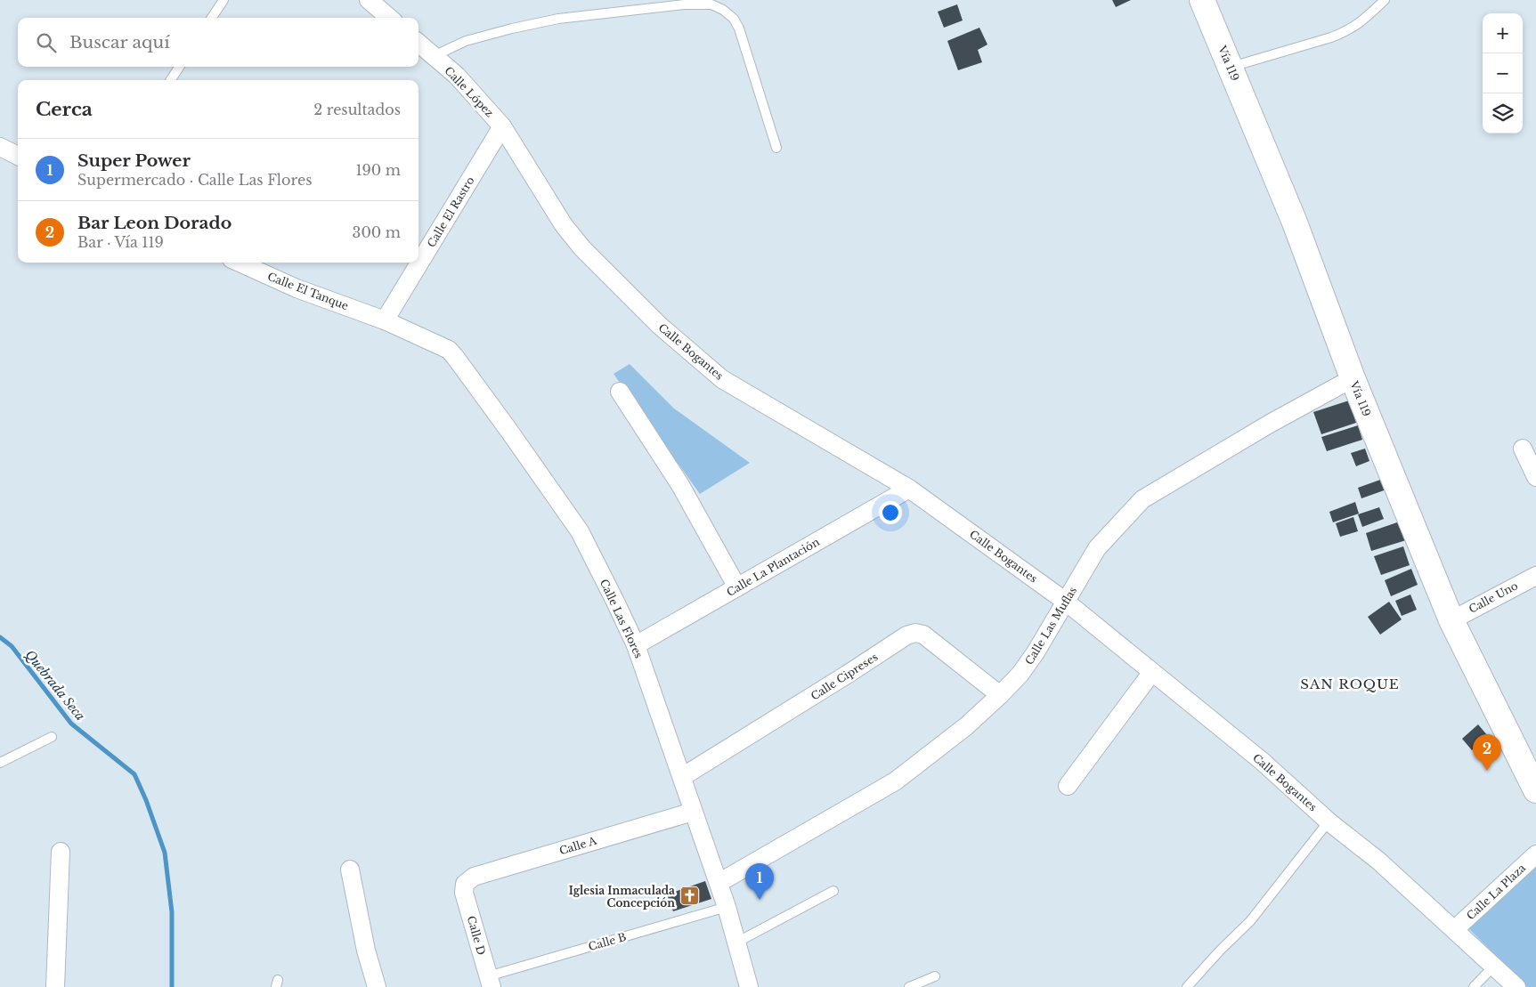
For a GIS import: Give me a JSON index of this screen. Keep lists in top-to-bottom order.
{
  "streets": {
    "main road": ["Vía 119"],
    "street": [
      "Calle López",
      "Calle El Rastro",
      "Calle El Tanque",
      "Calle Bogantes",
      "Calle La Plantación",
      "Calle Uno",
      "Calle Las Flores",
      "Calle Las Muflas",
      "Calle Cipreses",
      "Calle A",
      "Calle La Plaza",
      "Calle D"
    ],
    "lane": ["Calle B"]
  },
  "crossings": [
    ["Vía 119", "Calle Uno"],
    ["Vía 119", "Calle Las Muflas"],
    ["Calle López", "Calle El Rastro"],
    ["Calle López", "Calle Bogantes"],
    ["Calle El Rastro", "Calle El Tanque"],
    ["Calle El Rastro", "Calle Bogantes"],
    ["Calle El Rastro", "Calle Las Flores"],
    ["Calle El Tanque", "Calle Las Flores"],
    ["Calle Bogantes", "Calle La Plantación"],
    ["Calle Bogantes", "Calle Las Muflas"],
    ["Calle Bogantes", "Calle La Plaza"],
    ["Calle La Plantación", "Calle Las Flores"],
    ["Calle Las Flores", "Calle Las Muflas"],
    ["Calle Las Flores", "Calle Cipreses"],
    ["Calle Las Flores", "Calle A"],
    ["Calle Las Flores", "Calle B"],
    ["Calle Las Muflas", "Calle Cipreses"],
    ["Calle A", "Calle D"],
    ["Calle D", "Calle B"]
  ],
  "districts": ["SAN ROQUE"],
  "water": ["Quebrada Seca"],
  "places": {
    "church": ["Iglesia Inmaculada Concepción"]
  },
  "page": {
    "map_buttons": ["+", "−"],
    "search": "Buscar aquí",
    "heading": ["Cerca", "2 resultados"],
    "list": [
      {
        "mark": "1",
        "name": "Super Power",
        "note": "Supermercado · Calle Las Flores",
        "value": "190 m"
      },
      {
        "mark": "2",
        "name": "Bar Leon Dorado",
        "note": "Bar · Vía 119",
        "value": "300 m"
      }
    ],
    "pins": ["2", "1"]
  }
}
